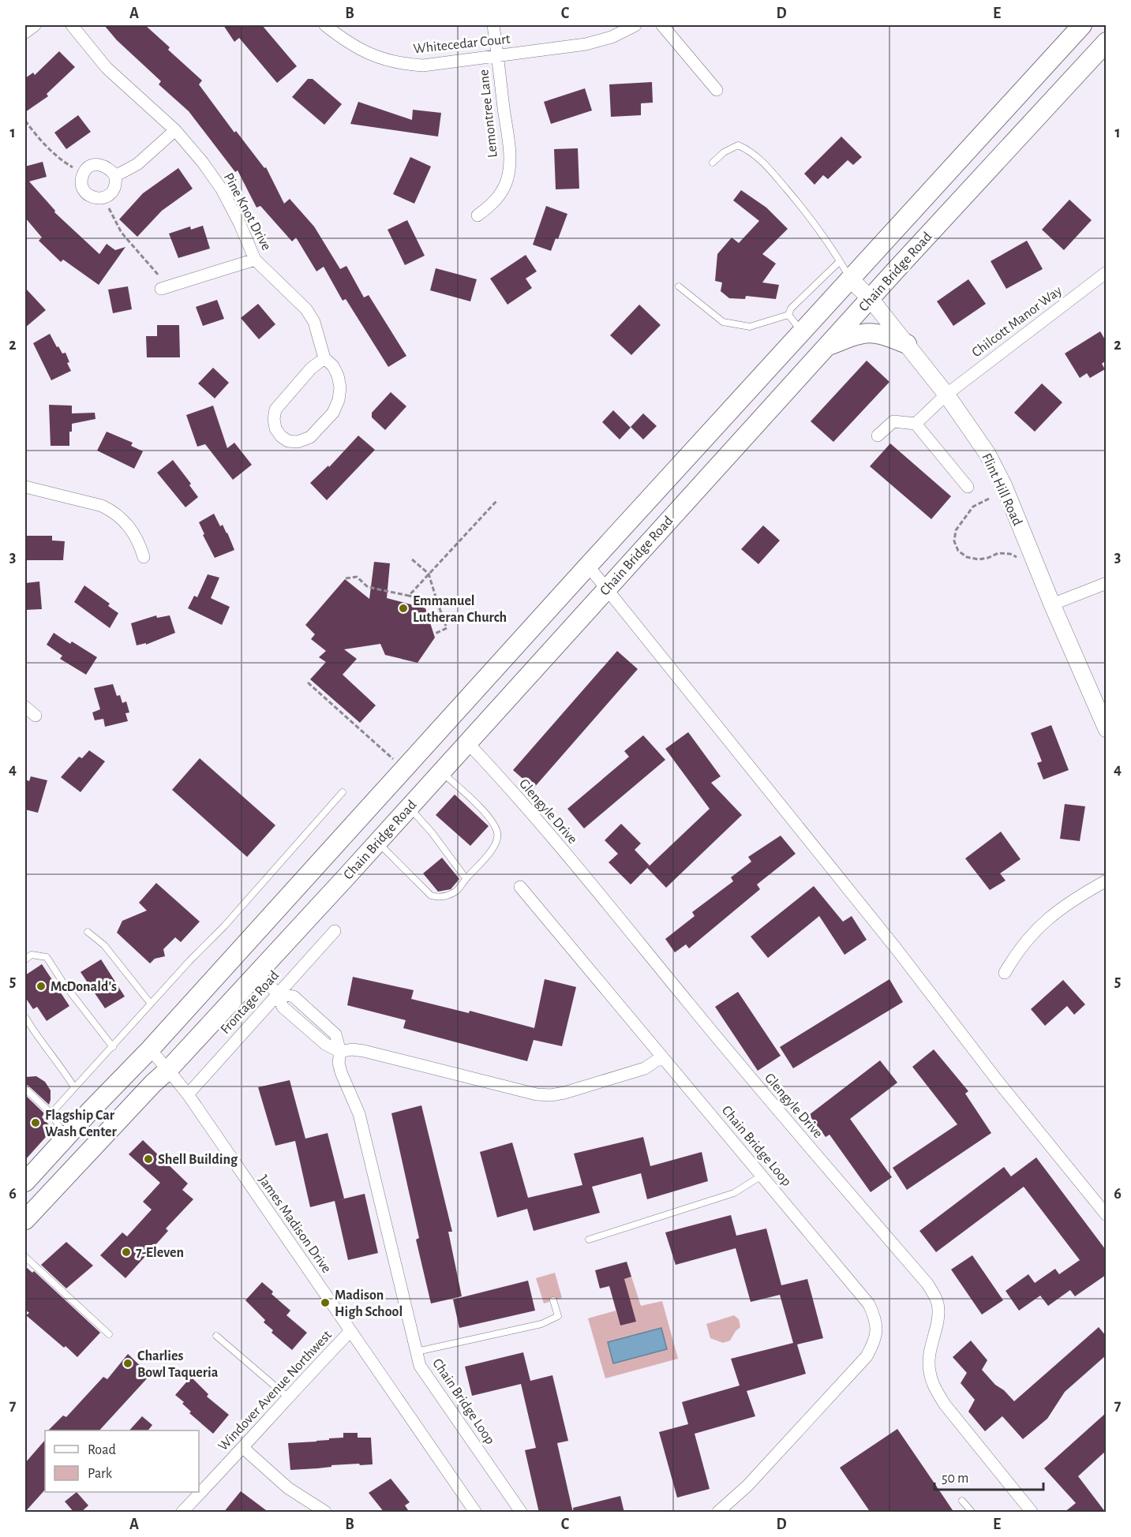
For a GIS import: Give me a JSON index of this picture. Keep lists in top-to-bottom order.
{
  "streets": {
    "main road": ["Chain Bridge Road"],
    "street": [
      "Whitecedar Court",
      "Lemontree Lane",
      "Pine Knot Drive",
      "Chilcott Manor Way",
      "Flint Hill Road",
      "Glengyle Drive",
      "Frontage Road",
      "Chain Bridge Loop",
      "James Madison Drive",
      "Windover Avenue Northwest"
    ]
  },
  "crossings": [
    ["Whitecedar Court", "Lemontree Lane"],
    ["Chain Bridge Road", "Flint Hill Road"],
    ["Chain Bridge Road", "Glengyle Drive"],
    ["Chain Bridge Road", "Chain Bridge Loop"],
    ["Chain Bridge Road", "James Madison Drive"],
    ["Chilcott Manor Way", "Flint Hill Road"],
    ["Frontage Road", "Chain Bridge Loop"],
    ["Frontage Road", "James Madison Drive"],
    ["James Madison Drive", "Windover Avenue Northwest"]
  ],
  "places": [
    "Emmanuel Lutheran Church",
    "McDonald's",
    "Flagship Car Wash Center",
    "Shell Building",
    "7-Eleven",
    "Madison High School",
    "Charlies Bowl Taqueria"
  ],
  "legend": ["Road", "Park"],
  "scale_bar": "50 m",
  "grid": {
    "columns": [
      "A",
      "B",
      "C",
      "D",
      "E"
    ],
    "rows": [
      "1",
      "2",
      "3",
      "4",
      "5",
      "6",
      "7"
    ]
  }
}
